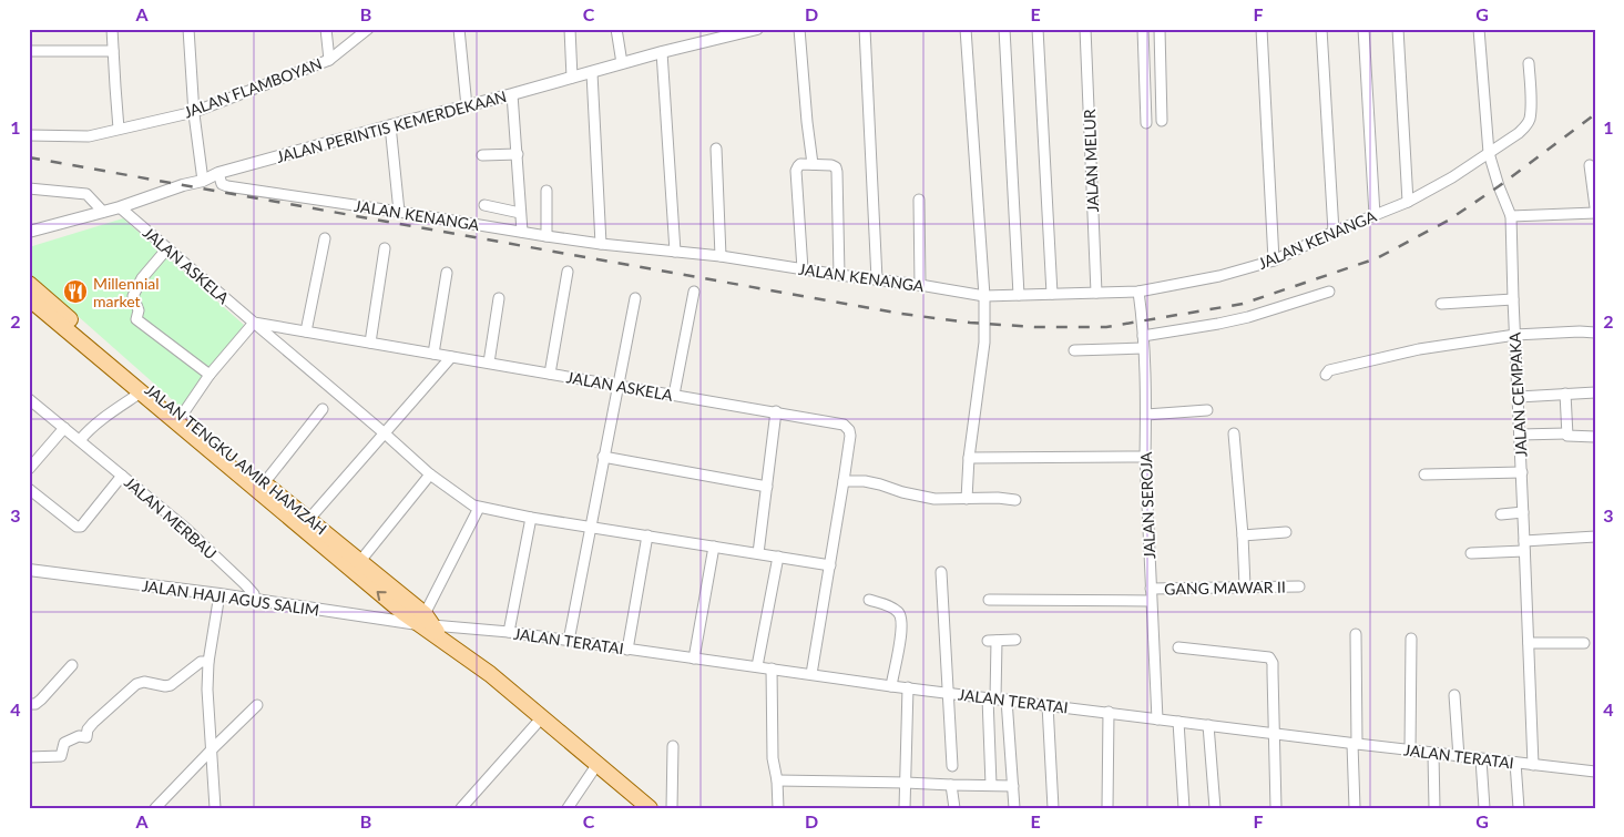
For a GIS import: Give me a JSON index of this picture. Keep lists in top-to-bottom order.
{
  "streets": {
    "main road": ["JALAN TENGKU AMIR HAMZAH"],
    "street": [
      "JALAN FLAMBOYAN",
      "JALAN PERINTIS KEMERDEKAAN",
      "JALAN MELUR",
      "JALAN KENANGA",
      "JALAN ASKELA",
      "JALAN CEMPAKA",
      "JALAN SEROJA",
      "JALAN MERBAU",
      "GANG MAWAR II",
      "JALAN HAJI AGUS SALIM",
      "JALAN TERATAI"
    ]
  },
  "crossings": [
    ["JALAN PERINTIS KEMERDEKAAN", "JALAN KENANGA"],
    ["JALAN PERINTIS KEMERDEKAAN", "JALAN ASKELA"],
    ["JALAN MELUR", "JALAN KENANGA"],
    ["JALAN KENANGA", "JALAN CEMPAKA"],
    ["JALAN KENANGA", "JALAN SEROJA"],
    ["JALAN ASKELA", "JALAN TERATAI"],
    ["JALAN CEMPAKA", "JALAN TERATAI"],
    ["JALAN TENGKU AMIR HAMZAH", "JALAN HAJI AGUS SALIM"],
    ["JALAN TENGKU AMIR HAMZAH", "JALAN TERATAI"],
    ["JALAN SEROJA", "GANG MAWAR II"],
    ["JALAN SEROJA", "JALAN TERATAI"],
    ["JALAN MERBAU", "JALAN HAJI AGUS SALIM"],
    ["JALAN HAJI AGUS SALIM", "JALAN TERATAI"]
  ],
  "places": {
    "restaurant": ["Millennial market"]
  },
  "grid": {
    "columns": [
      "A",
      "B",
      "C",
      "D",
      "E",
      "F",
      "G"
    ],
    "rows": [
      "1",
      "2",
      "3",
      "4"
    ]
  }
}
